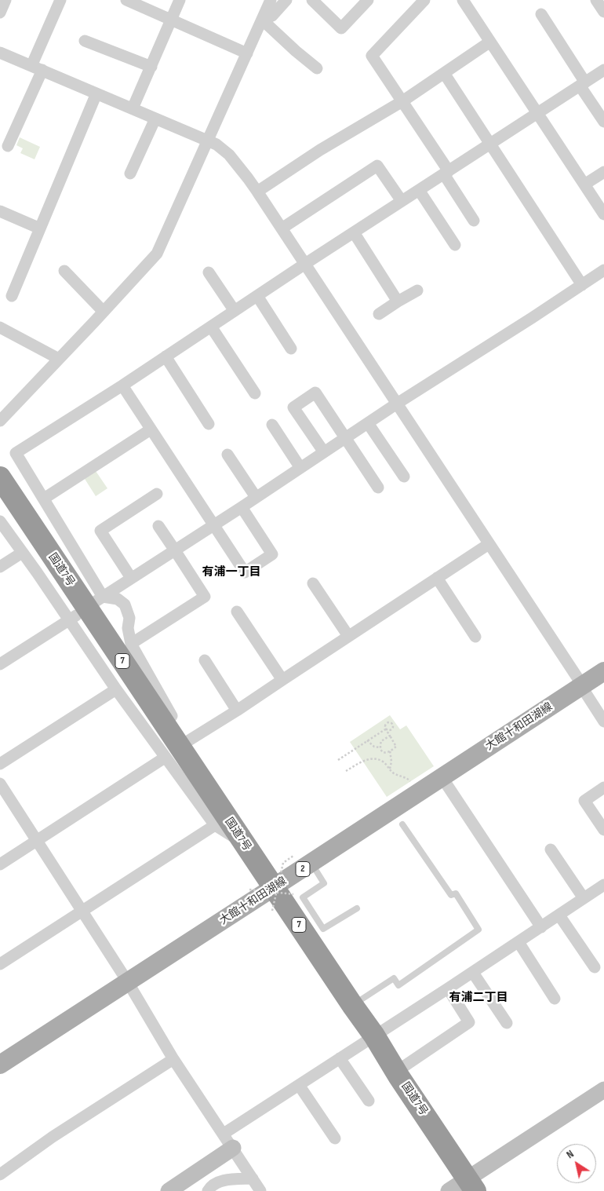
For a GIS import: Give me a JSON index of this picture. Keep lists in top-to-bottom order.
{
  "streets": {
    "highway": ["国道7号", "7"],
    "main road": ["大館十和田湖線", "2"]
  },
  "crossings": [
    ["国道7号", "大館十和田湖線"]
  ],
  "districts": ["有浦一丁目", "有浦二丁目"],
  "north": "top left"
}
